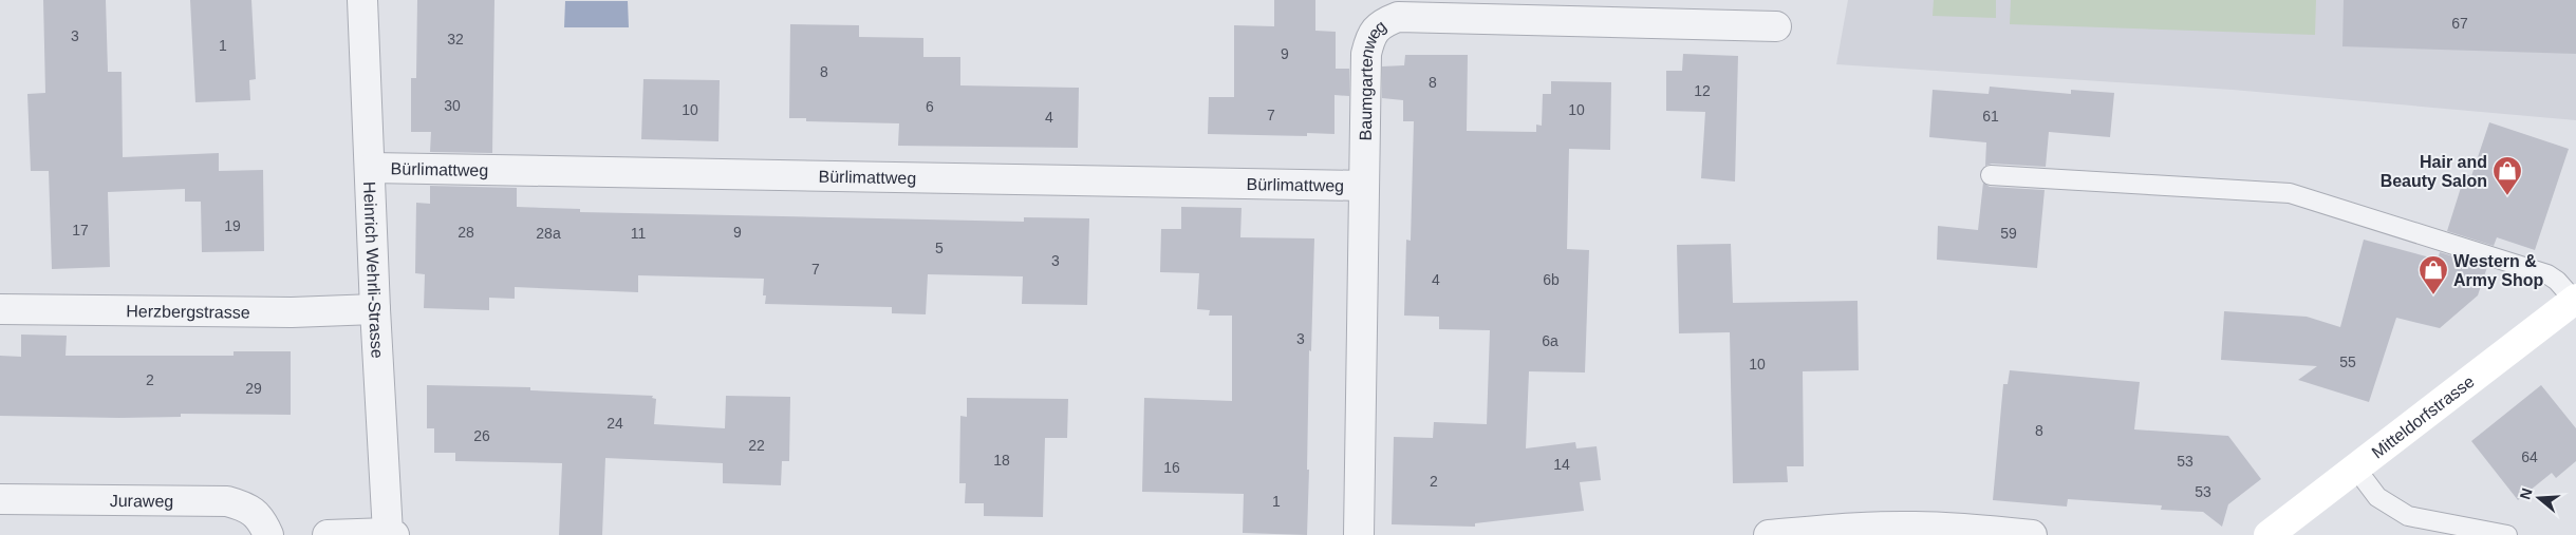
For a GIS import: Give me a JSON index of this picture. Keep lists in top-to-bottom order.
{
  "streets": {
    "main road": ["Mitteldorfstrasse"],
    "street": [
      "Baumgartenweg",
      "Bürlimattweg",
      "Heinrich Wehrli-Strasse",
      "Herzbergstrasse",
      "Juraweg"
    ]
  },
  "crossings": [
    ["Baumgartenweg", "Bürlimattweg"],
    ["Bürlimattweg", "Heinrich Wehrli-Strasse"],
    ["Heinrich Wehrli-Strasse", "Herzbergstrasse"]
  ],
  "places": {
    "shop": ["Hair and Beauty Salon", "Western & Army Shop"]
  },
  "house_numbers": [
    "67",
    "3",
    "32",
    "1",
    "9",
    "8",
    "8",
    "12",
    "30",
    "6",
    "10",
    "10",
    "7",
    "61",
    "4",
    "19",
    "17",
    "28",
    "9",
    "28a",
    "11",
    "59",
    "5",
    "3",
    "7",
    "4",
    "6b",
    "3",
    "6a",
    "55",
    "10",
    "2",
    "29",
    "24",
    "8",
    "26",
    "22",
    "64",
    "18",
    "53",
    "14",
    "16",
    "2",
    "53",
    "1"
  ],
  "north": "left"
}
